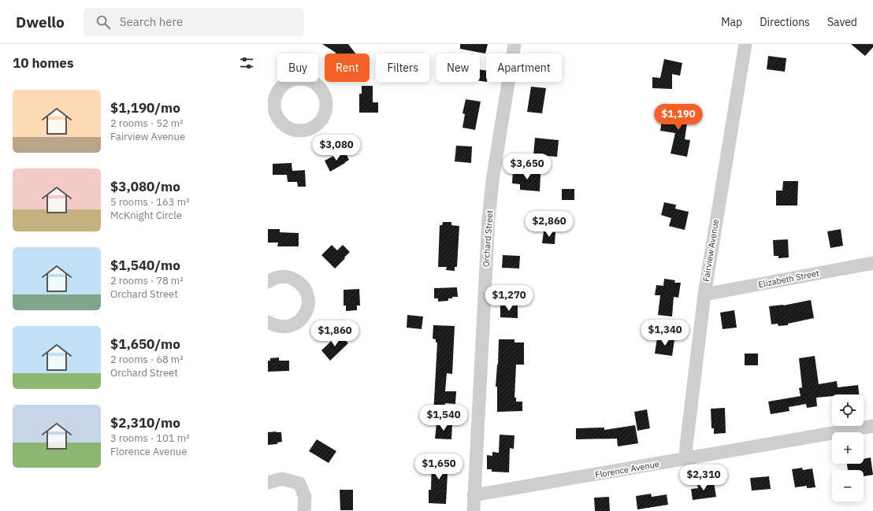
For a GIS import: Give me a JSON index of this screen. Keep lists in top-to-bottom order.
{
  "streets": {
    "street": [
      "Orchard Street",
      "Fairview Avenue",
      "Elizabeth Street",
      "Florence Avenue"
    ]
  },
  "crossings": [
    ["Orchard Street", "Florence Avenue"],
    ["Fairview Avenue", "Elizabeth Street"],
    ["Fairview Avenue", "Florence Avenue"]
  ],
  "page": {
    "header": "Dwello",
    "search": "Search here",
    "nav": ["Map", "Directions", "Saved"],
    "heading": "10 homes",
    "chip": [
      "Buy",
      "Rent",
      "Filters",
      "New",
      "Apartment"
    ],
    "list": [
      {
        "name": "$1,190/mo",
        "note": "2 rooms · 52 m² · Fairview Avenue"
      },
      {
        "name": "$3,080/mo",
        "note": "5 rooms · 163 m² · McKnight Circle"
      },
      {
        "name": "$1,540/mo",
        "note": "2 rooms · 78 m² · Orchard Street"
      },
      {
        "name": "$1,650/mo",
        "note": "2 rooms · 68 m² · Orchard Street"
      },
      {
        "name": "$2,310/mo",
        "note": "3 rooms · 101 m² · Florence Avenue"
      }
    ],
    "price": [
      "$1,190",
      "$3,080",
      "$3,650",
      "$2,860",
      "$1,270",
      "$1,340",
      "$1,860",
      "$1,540",
      "$1,650",
      "$2,310"
    ],
    "map_buttons": ["+", "−"]
  }
}
